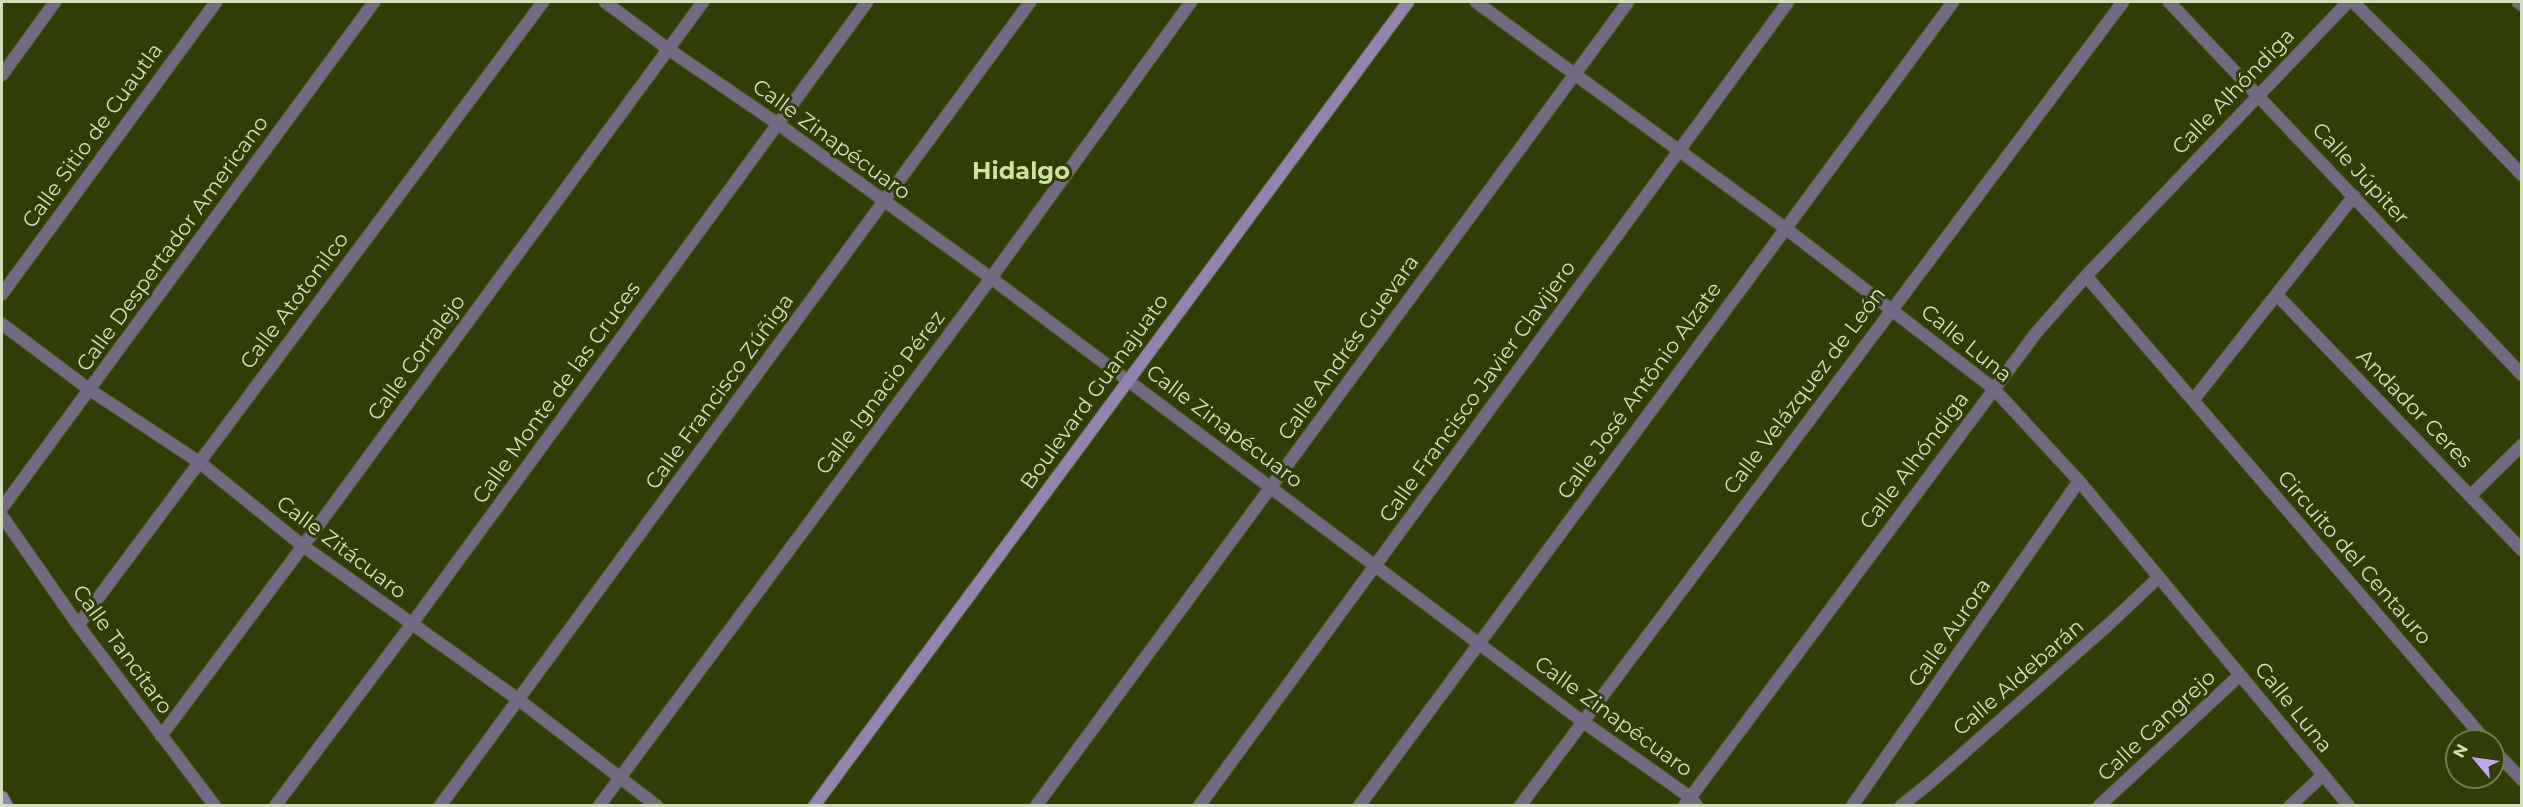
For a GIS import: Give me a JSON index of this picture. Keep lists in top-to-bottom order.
{
  "streets": {
    "street": [
      "Calle Alhóndiga",
      "Calle Sitio de Cuautla",
      "Calle Zinapécuaro",
      "Calle Júpiter",
      "Calle Despertador Americano",
      "Calle Atotonilco",
      "Calle Luna",
      "Calle Andrés Guevara",
      "Calle Corralejo",
      "Calle José Antônio Alzate",
      "Calle Velázquez de León",
      "Calle Francisco Zúñiga",
      "Boulevard Guanajuato",
      "Calle Francisco Javier Clavijero",
      "Calle Monte de las Cruces",
      "Calle Ignacio Pérez",
      "Andador Ceres",
      "Calle Zitácuaro",
      "Circuito del Centauro",
      "Calle Aurora",
      "Calle Tancítaro",
      "Calle Aldebarán",
      "Calle Cangrejo"
    ]
  },
  "crossings": [
    ["Calle Alhóndiga", "Calle Zinapécuaro"],
    ["Calle Alhóndiga", "Calle Júpiter"],
    ["Calle Alhóndiga", "Calle Luna"],
    ["Calle Alhóndiga", "Circuito del Centauro"],
    ["Calle Zinapécuaro", "Calle Andrés Guevara"],
    ["Calle Zinapécuaro", "Calle Corralejo"],
    ["Calle Zinapécuaro", "Calle José Antônio Alzate"],
    ["Calle Zinapécuaro", "Calle Velázquez de León"],
    ["Calle Zinapécuaro", "Calle Francisco Zúñiga"],
    ["Calle Zinapécuaro", "Boulevard Guanajuato"],
    ["Calle Zinapécuaro", "Calle Francisco Javier Clavijero"],
    ["Calle Zinapécuaro", "Calle Monte de las Cruces"],
    ["Calle Zinapécuaro", "Calle Ignacio Pérez"],
    ["Calle Despertador Americano", "Calle Zitácuaro"],
    ["Calle Atotonilco", "Calle Zitácuaro"],
    ["Calle Atotonilco", "Calle Tancítaro"],
    ["Calle Luna", "Calle Andrés Guevara"],
    ["Calle Luna", "Calle José Antônio Alzate"],
    ["Calle Luna", "Calle Velázquez de León"],
    ["Calle Luna", "Calle Francisco Javier Clavijero"],
    ["Calle Luna", "Calle Aurora"],
    ["Calle Luna", "Calle Aldebarán"],
    ["Calle Luna", "Calle Cangrejo"],
    ["Calle Corralejo", "Calle Zitácuaro"],
    ["Calle Corralejo", "Calle Tancítaro"],
    ["Calle Francisco Zúñiga", "Calle Zitácuaro"],
    ["Calle Monte de las Cruces", "Calle Zitácuaro"],
    ["Calle Ignacio Pérez", "Calle Zitácuaro"]
  ],
  "districts": ["Hidalgo"],
  "north": "top left"
}
